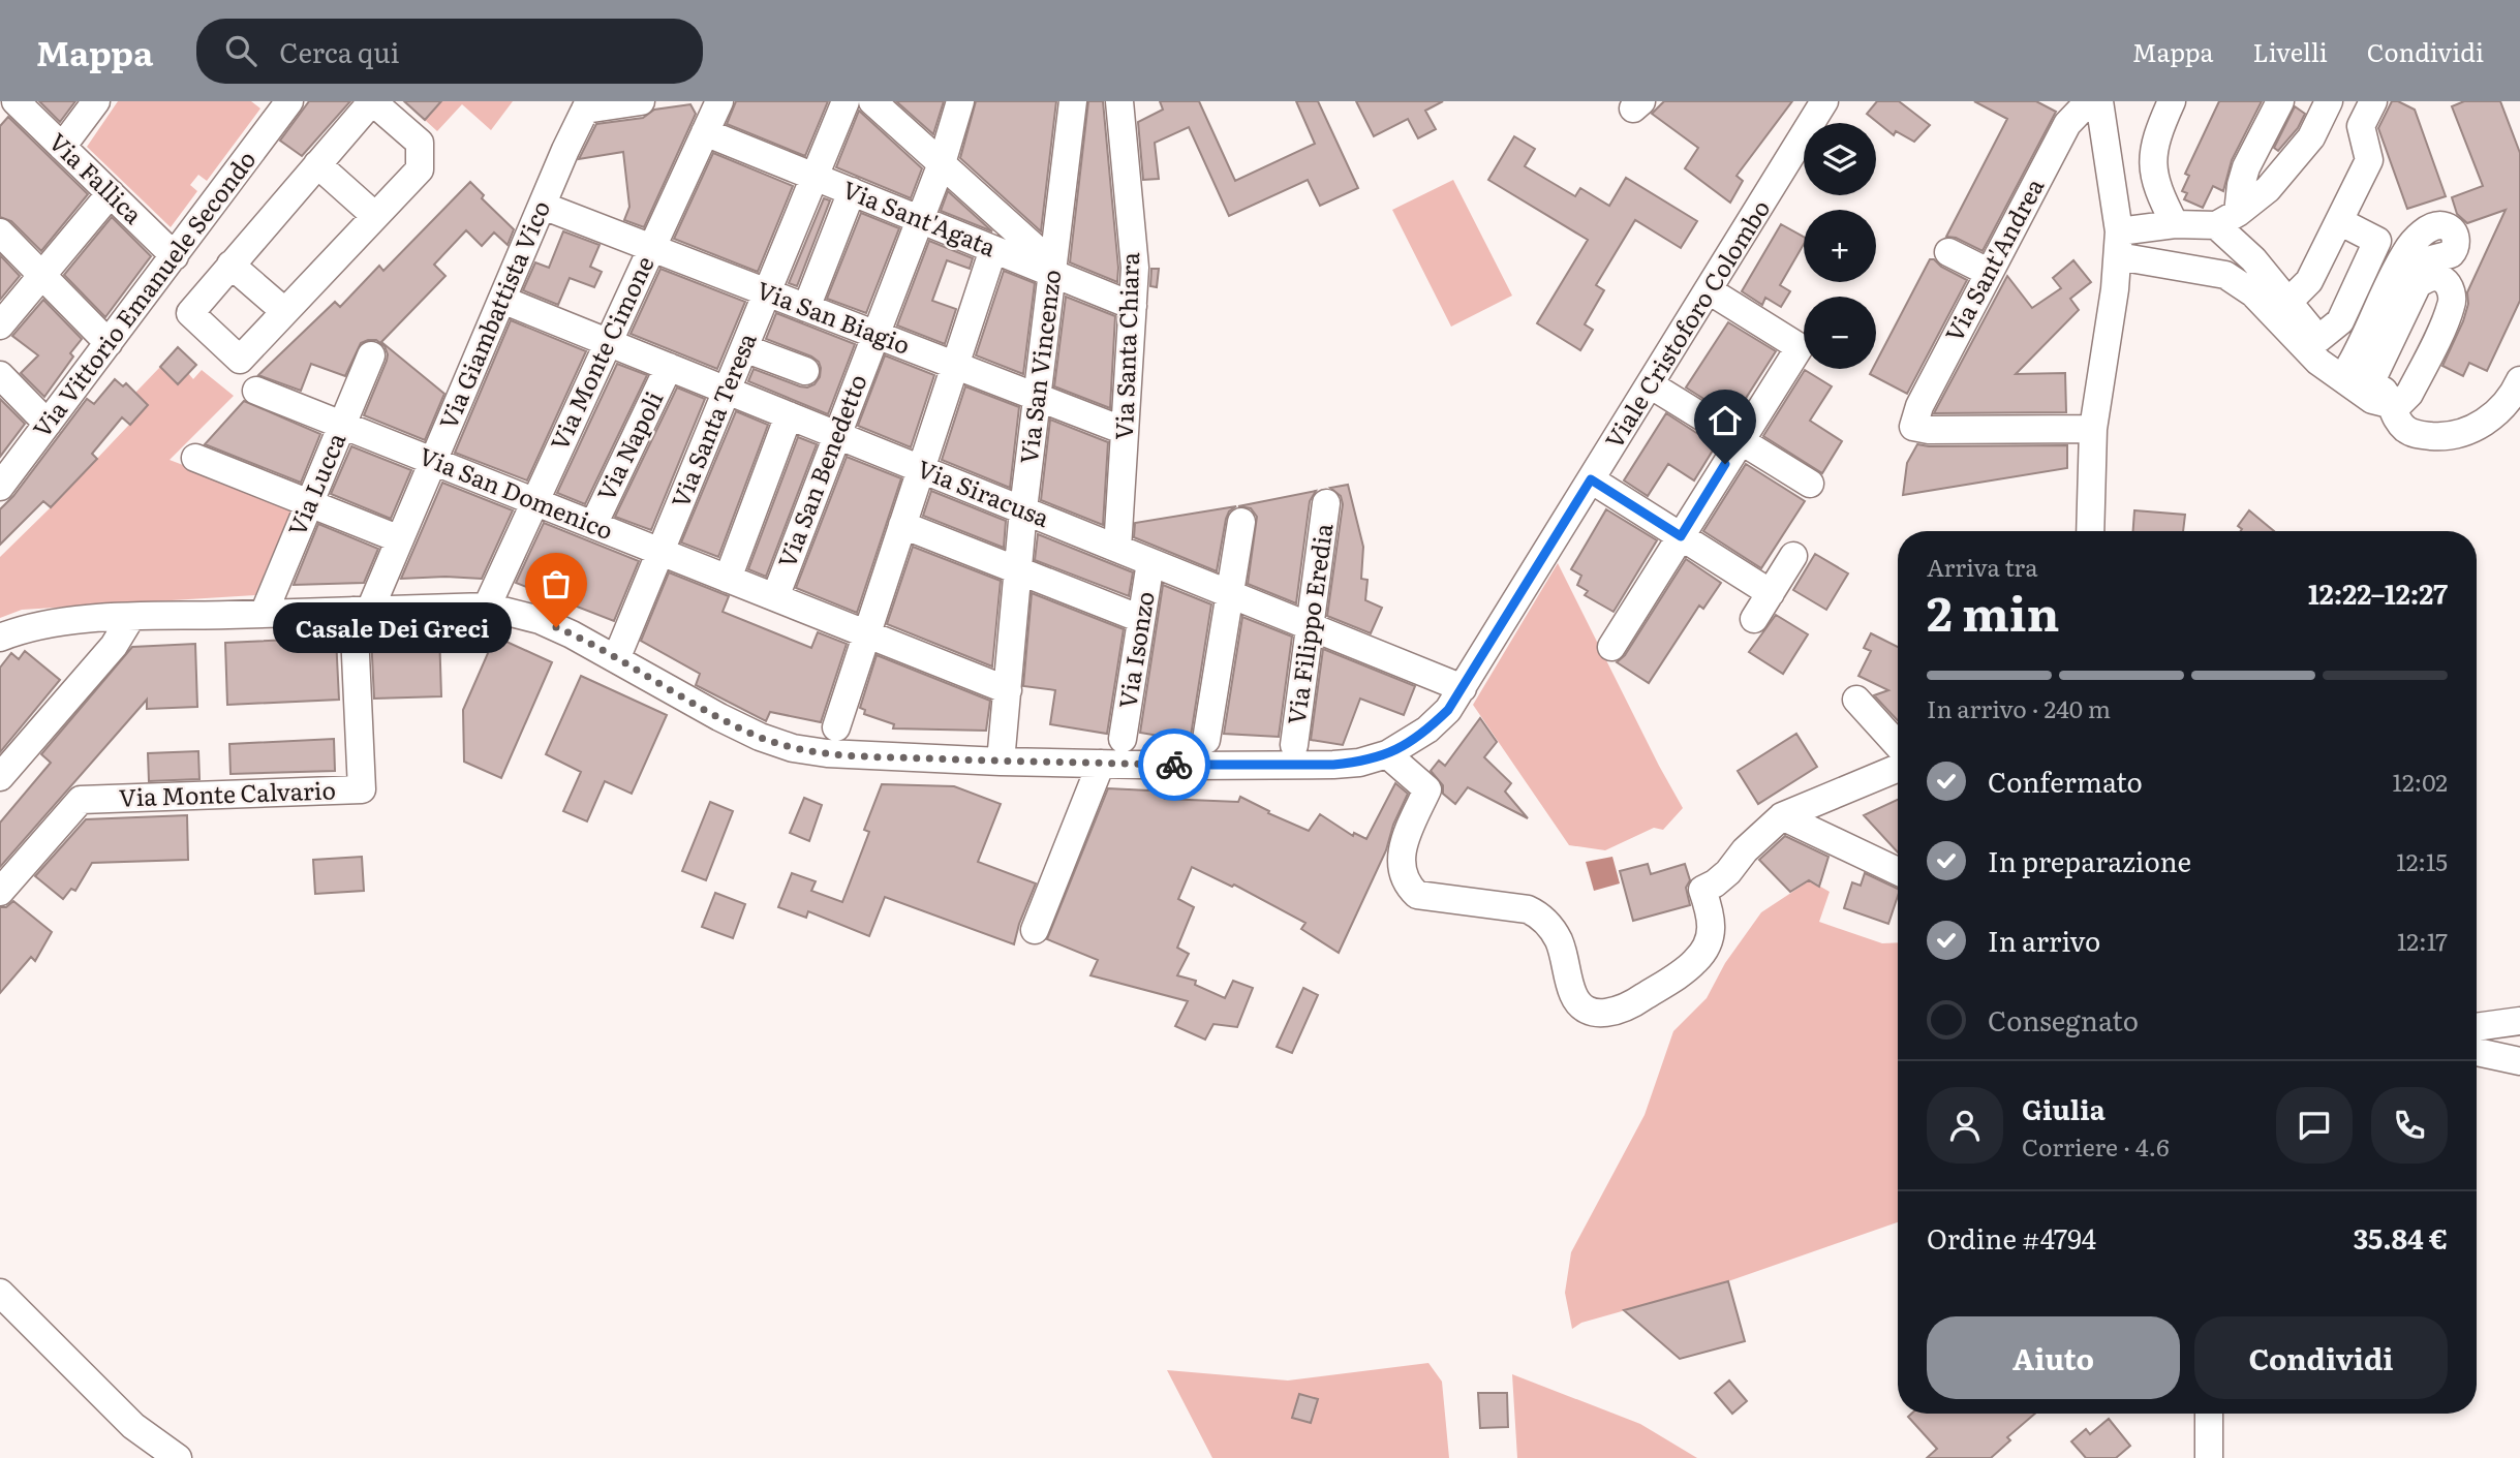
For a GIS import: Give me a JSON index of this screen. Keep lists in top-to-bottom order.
{
  "streets": {
    "street": [
      "Via Fallica",
      "Via Sant'Agata",
      "Via Sant'Andrea",
      "Via Vittorio Emanuele Secondo",
      "Via Giambattista Vico",
      "Via San Biagio",
      "Viale Cristoforo Colombo",
      "Via Santa Chiara",
      "Via Monte Cimone",
      "Via San Vincenzo",
      "Via Santa Teresa",
      "Via Napoli",
      "Via San Benedetto",
      "Via Lucca",
      "Via San Domenico",
      "Via Siracusa",
      "Via Filippo Eredia",
      "Via Isonzo",
      "Via Monte Calvario"
    ]
  },
  "crossings": [
    ["Via Fallica", "Via Vittorio Emanuele Secondo"],
    ["Via Sant'Agata", "Via Santa Chiara"],
    ["Via Sant'Agata", "Via Monte Cimone"],
    ["Via Sant'Agata", "Via San Vincenzo"],
    ["Via Sant'Agata", "Via Santa Teresa"],
    ["Via Sant'Agata", "Via San Benedetto"],
    ["Via Giambattista Vico", "Via San Biagio"],
    ["Via Giambattista Vico", "Viale Cristoforo Colombo"],
    ["Via Giambattista Vico", "Via San Domenico"],
    ["Via Giambattista Vico", "Via Siracusa"],
    ["Via Giambattista Vico", "Via Monte Calvario"],
    ["Via San Biagio", "Via Santa Chiara"],
    ["Via San Biagio", "Via Monte Cimone"],
    ["Via San Biagio", "Via San Vincenzo"],
    ["Via San Biagio", "Via Santa Teresa"],
    ["Via San Biagio", "Via San Benedetto"],
    ["Viale Cristoforo Colombo", "Via Monte Cimone"],
    ["Viale Cristoforo Colombo", "Via San Vincenzo"],
    ["Viale Cristoforo Colombo", "Via Santa Teresa"],
    ["Viale Cristoforo Colombo", "Via Lucca"],
    ["Viale Cristoforo Colombo", "Via Siracusa"],
    ["Viale Cristoforo Colombo", "Via Monte Calvario"],
    ["Via Santa Chiara", "Via Siracusa"],
    ["Via Monte Cimone", "Via San Domenico"],
    ["Via Monte Cimone", "Via Siracusa"],
    ["Via San Vincenzo", "Via San Domenico"],
    ["Via San Vincenzo", "Via Siracusa"],
    ["Via Santa Teresa", "Via San Domenico"],
    ["Via Santa Teresa", "Via Siracusa"],
    ["Via Napoli", "Via San Domenico"],
    ["Via Napoli", "Via Siracusa"],
    ["Via San Benedetto", "Via San Domenico"],
    ["Via San Benedetto", "Via Siracusa"],
    ["Via Lucca", "Via San Domenico"],
    ["Via Siracusa", "Via Filippo Eredia"],
    ["Via Siracusa", "Via Isonzo"]
  ],
  "places": ["Casale Dei Greci"],
  "page": {
    "header": "Mappa",
    "search": "Cerca qui",
    "nav": ["Mappa", "Livelli", "Condividi"],
    "map_buttons": ["+", "−"],
    "heading": ["2 min", "Arriva tra", "12:22–12:27"],
    "panel": [
      "Giulia",
      "Corriere · 4.6",
      "Ordine #4794",
      "35.84 €"
    ],
    "bubble": "Casale Dei Greci",
    "bar": "In arrivo · 240 m",
    "list": [
      ["Confermato", "12:02"],
      ["In preparazione", "12:15"],
      ["In arrivo", "12:17"],
      "Consegnato"
    ],
    "buttons": ["Aiuto", "Condividi"]
  }
}
